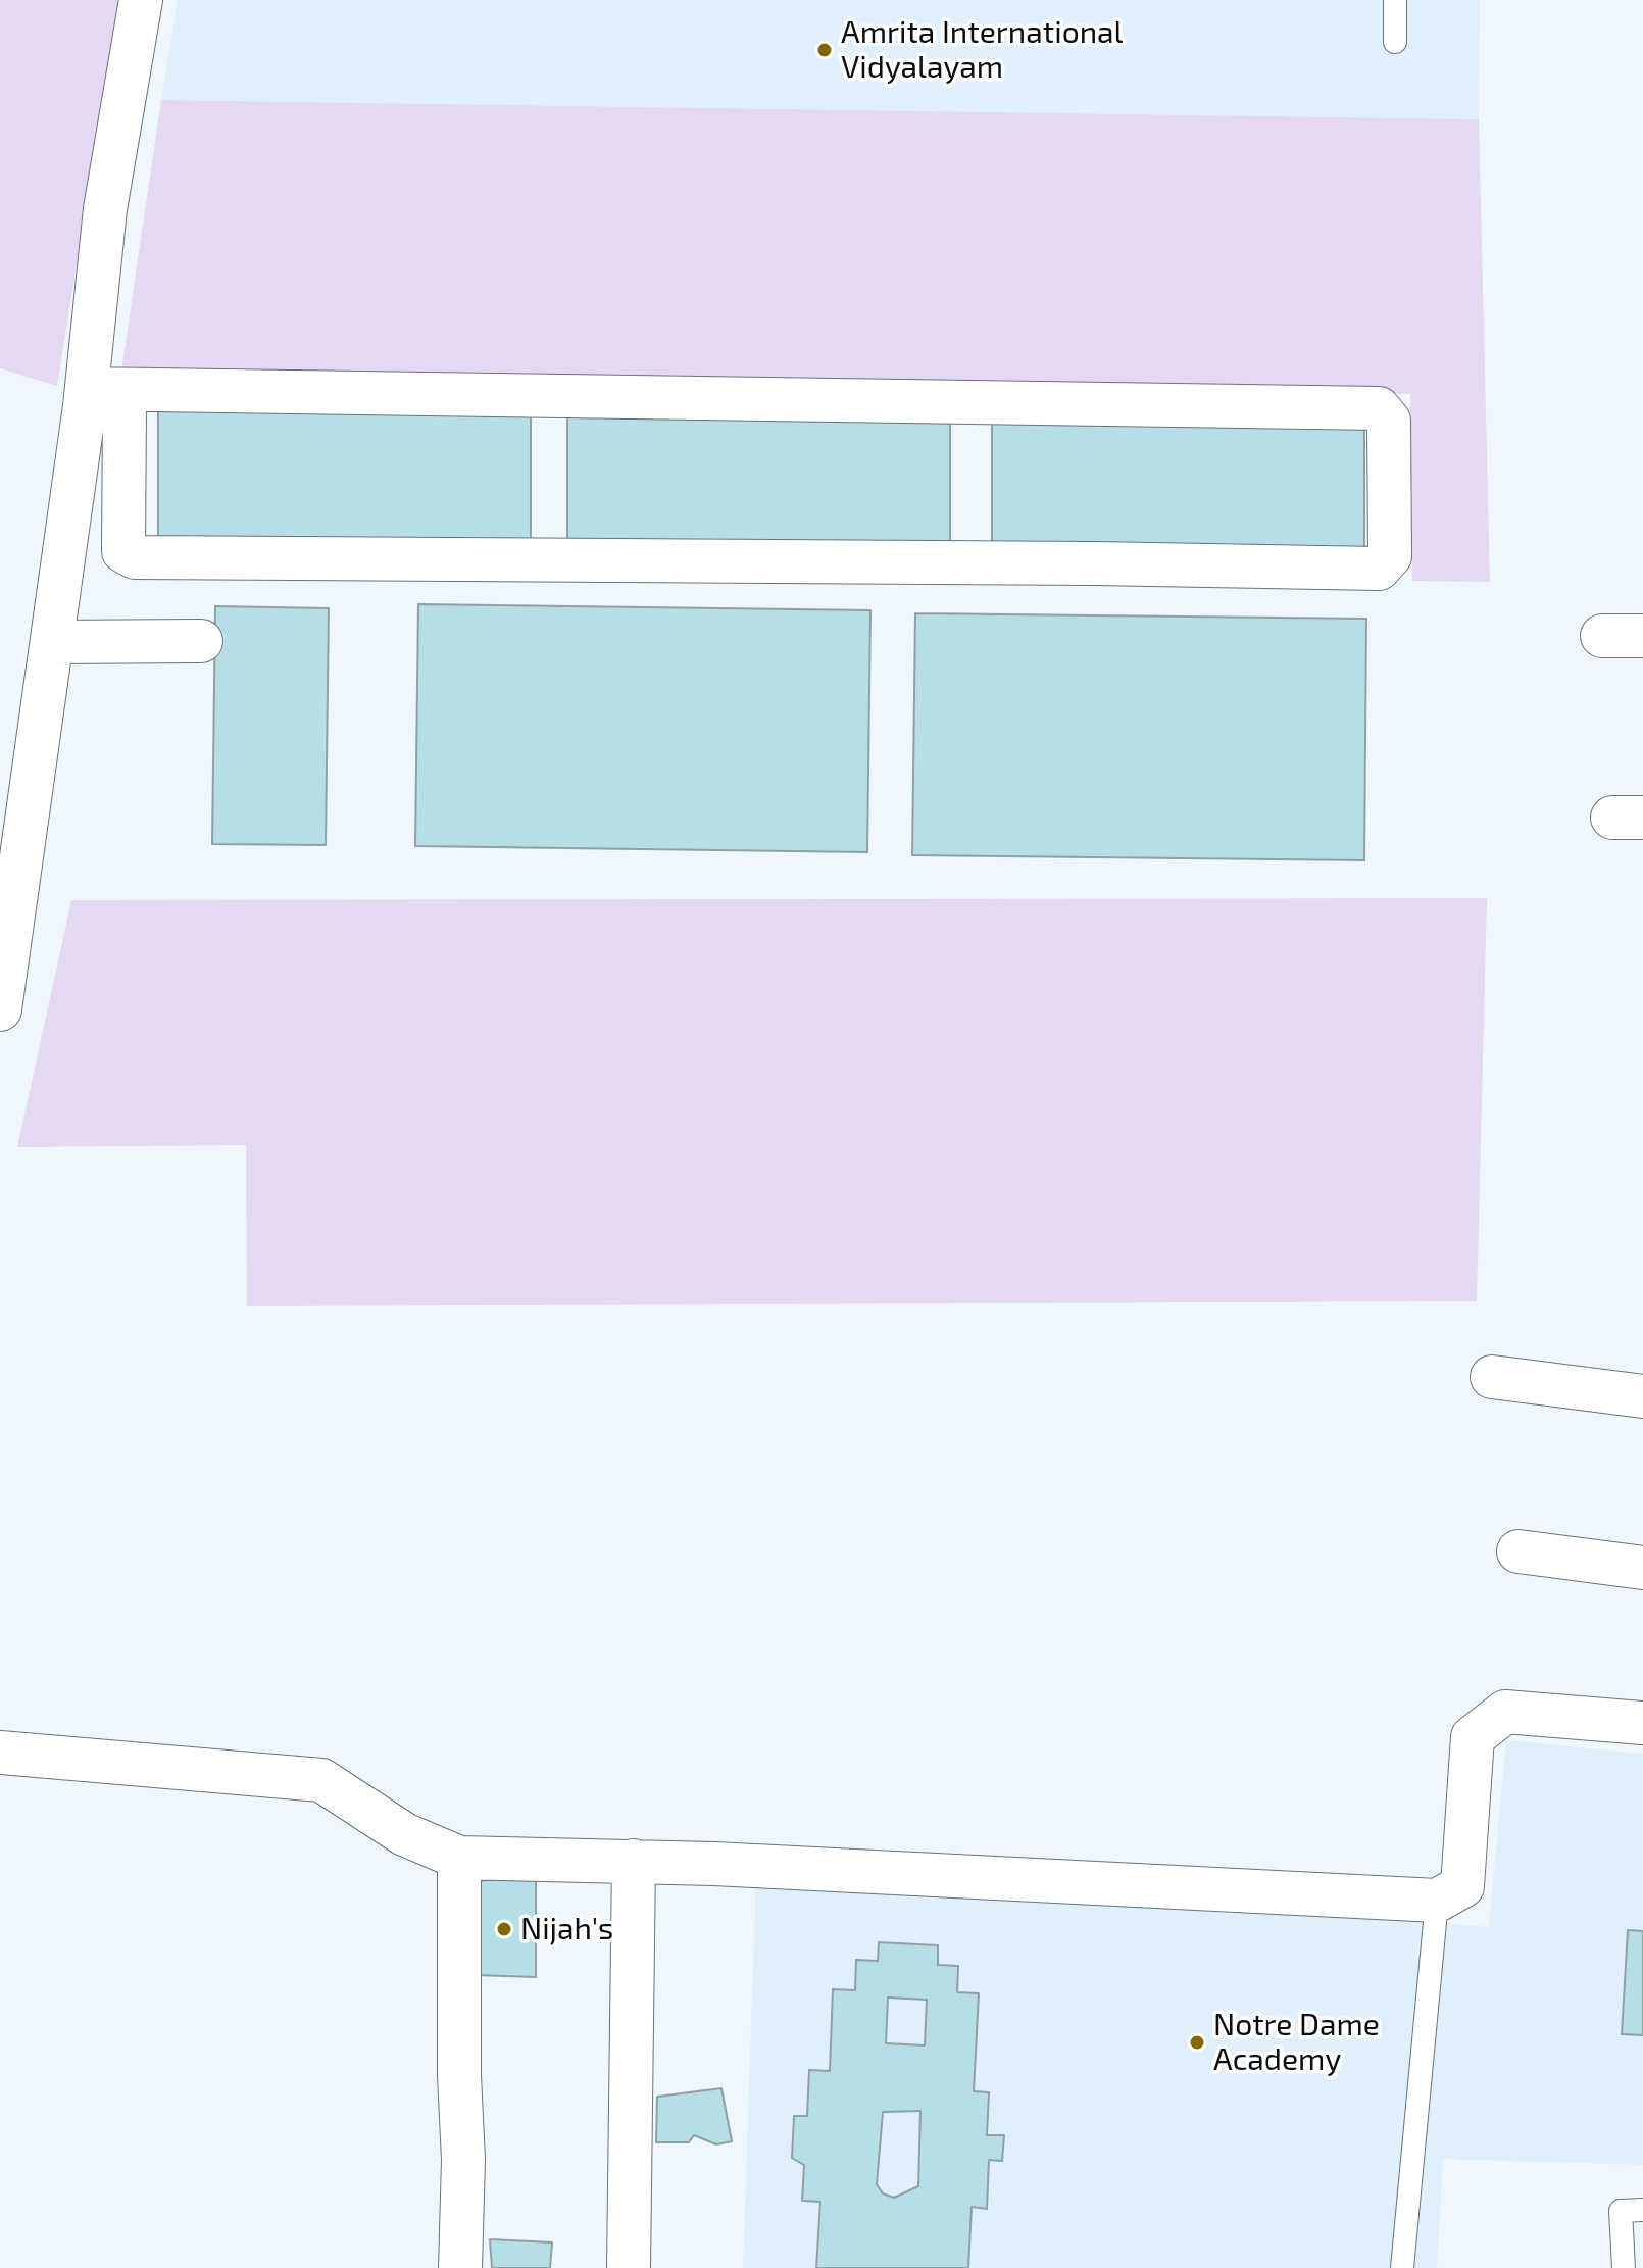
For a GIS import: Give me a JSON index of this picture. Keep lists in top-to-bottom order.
{
  "places": ["Amrita International Vidyalayam", "Nijah's", "Notre Dame Academy"]
}
